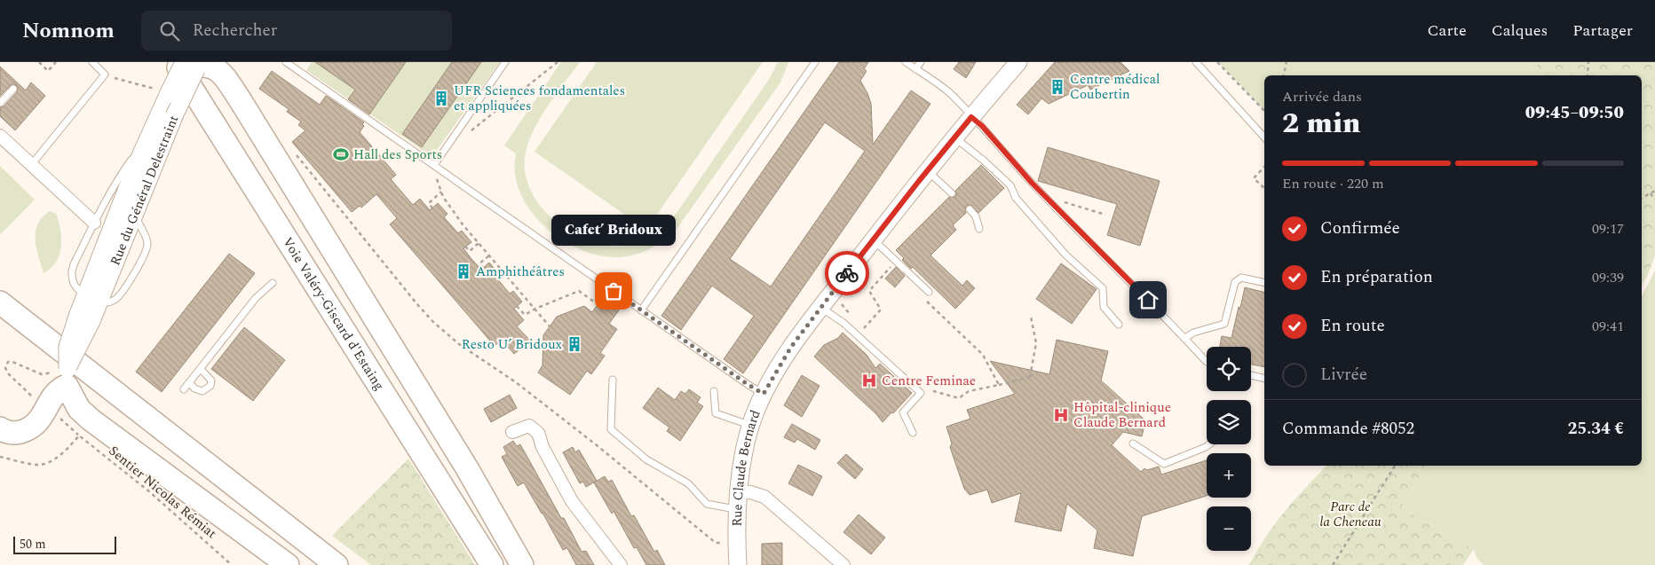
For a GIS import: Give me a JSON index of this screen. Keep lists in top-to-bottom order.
{
  "streets": {
    "highway": ["Voie Valéry-Giscard d'Estaing"],
    "street": ["Rue du Général Delestraint", "Rue Claude Bernard"],
    "path": ["Sentier Nicolas Rémiat"]
  },
  "crossings": [
    ["Rue du Général Delestraint", "Voie Valéry-Giscard d'Estaing"]
  ],
  "parks": ["Parc de la Cheneau"],
  "places": {
    "building": [
      "Centre médical Coubertin",
      "UFR Sciences fondamentales et appliquées",
      "Amphithéâtres",
      "Resto U’ Bridoux"
    ],
    "sports": ["Hall des Sports"],
    "other": ["Cafet’ Bridoux"],
    "hospital": ["Centre Feminae", "Hôpital-clinique Claude Bernard"]
  },
  "scale_bar": "50 m",
  "page": {
    "header": "Nomnom",
    "search": "Rechercher",
    "nav": ["Carte", "Calques", "Partager"],
    "heading": ["2 min", "Arrivée dans", "09:45–09:50"],
    "panel": ["Commande #8052", "25.34 €"],
    "bar": "En route · 220 m",
    "list": [
      ["Confirmée", "09:17"],
      ["En préparation", "09:39"],
      ["En route", "09:41"],
      "Livrée"
    ],
    "bubble": "Cafet’ Bridoux",
    "map_buttons": ["+", "−"],
    "scale": "50 m"
  }
}
